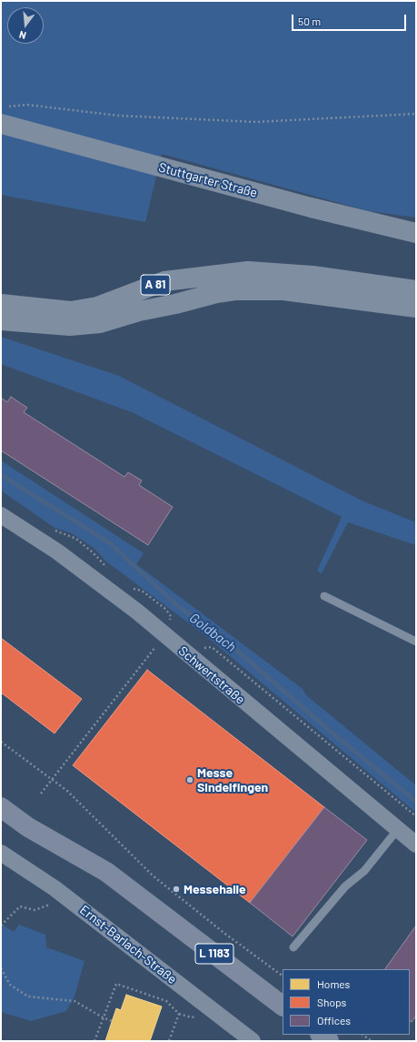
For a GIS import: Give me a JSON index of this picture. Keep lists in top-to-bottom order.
{
  "streets": {
    "highway": ["A 81"],
    "main road": ["L 1183"],
    "street": ["Stuttgarter Straße", "Schwertstraße", "Ernst-Barlach-Straße"]
  },
  "water": ["Goldbach"],
  "places": ["Messe Sindelfingen", "Messehalle"],
  "legend": ["Homes", "Shops", "Offices"],
  "scale_bar": "50 m",
  "north": "bottom"
}
